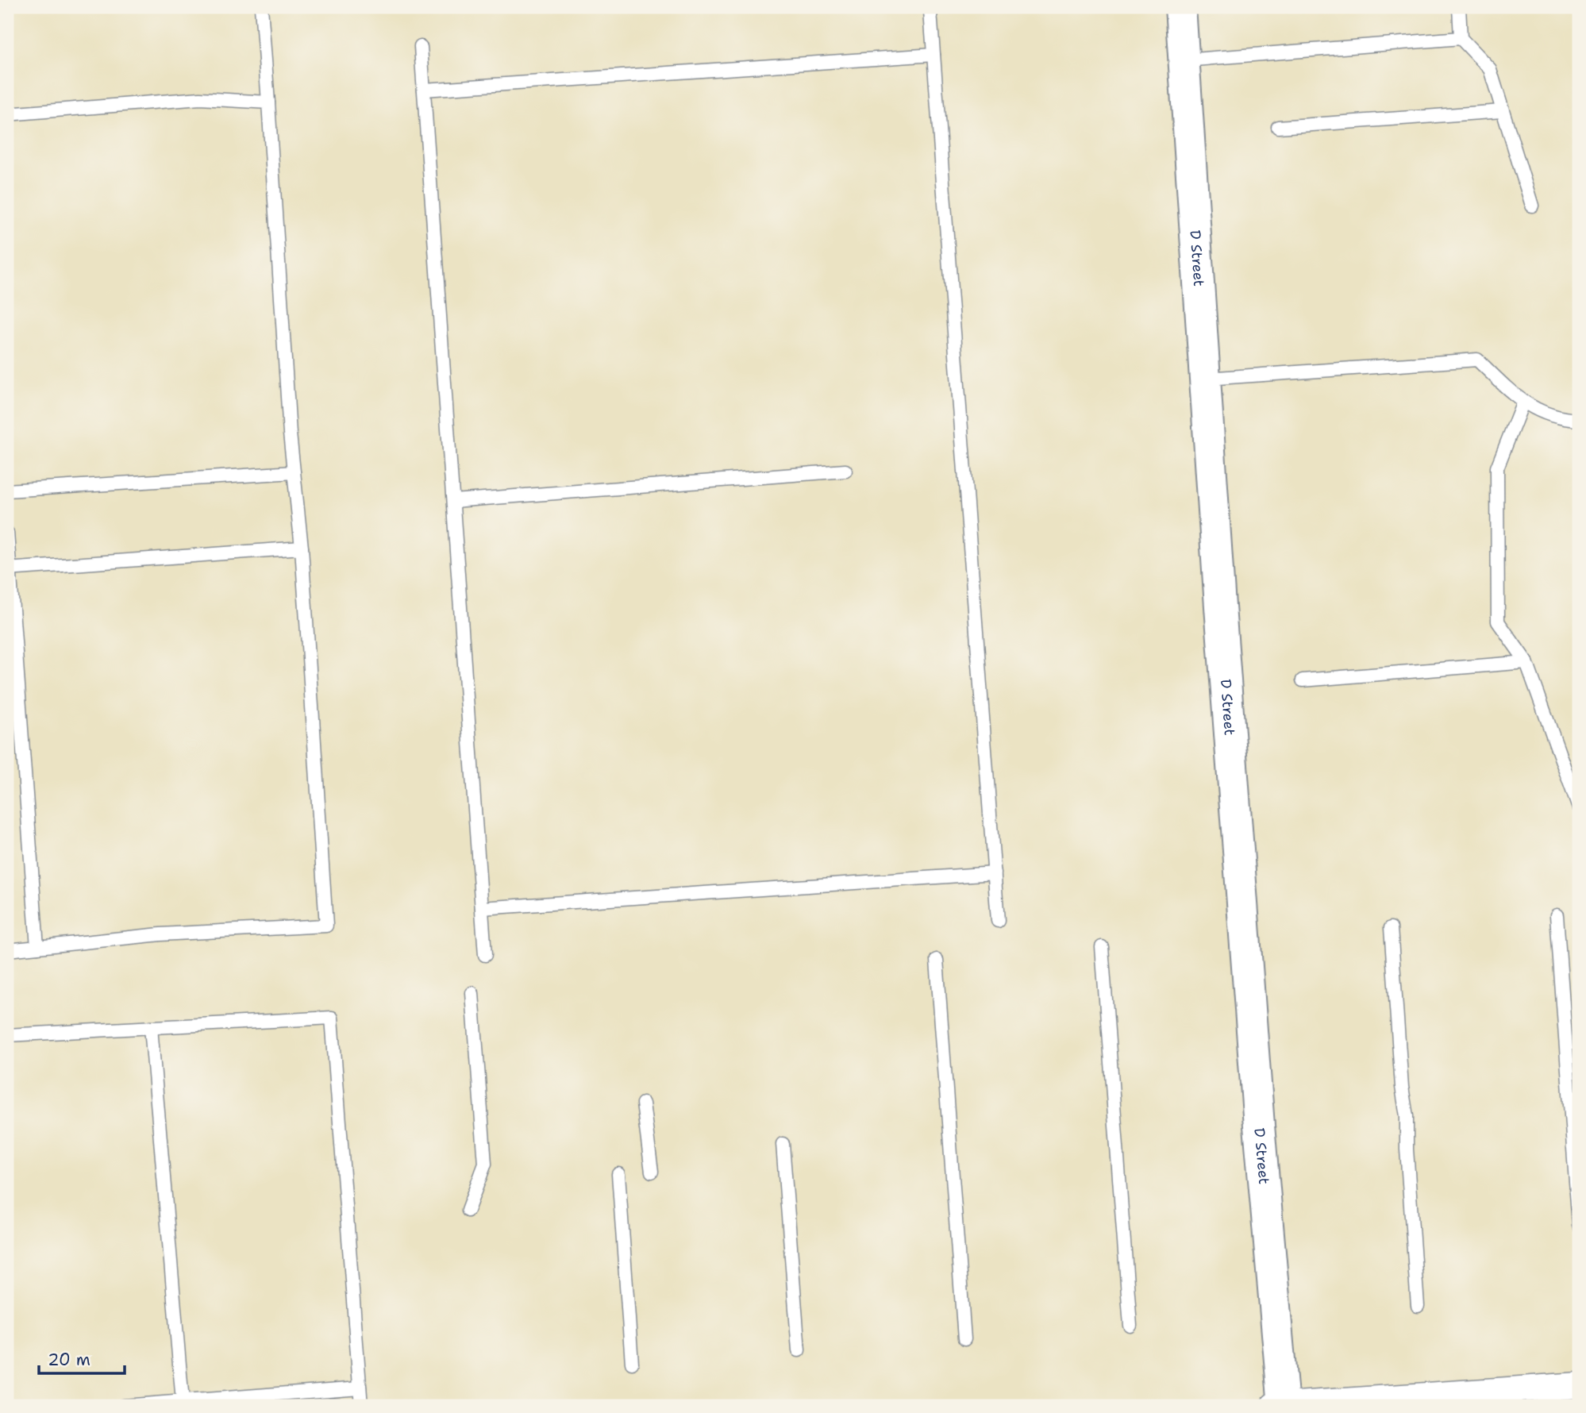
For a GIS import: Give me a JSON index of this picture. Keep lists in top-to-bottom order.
{
  "streets": {
    "street": ["D Street"]
  },
  "scale_bar": "20 m"
}
